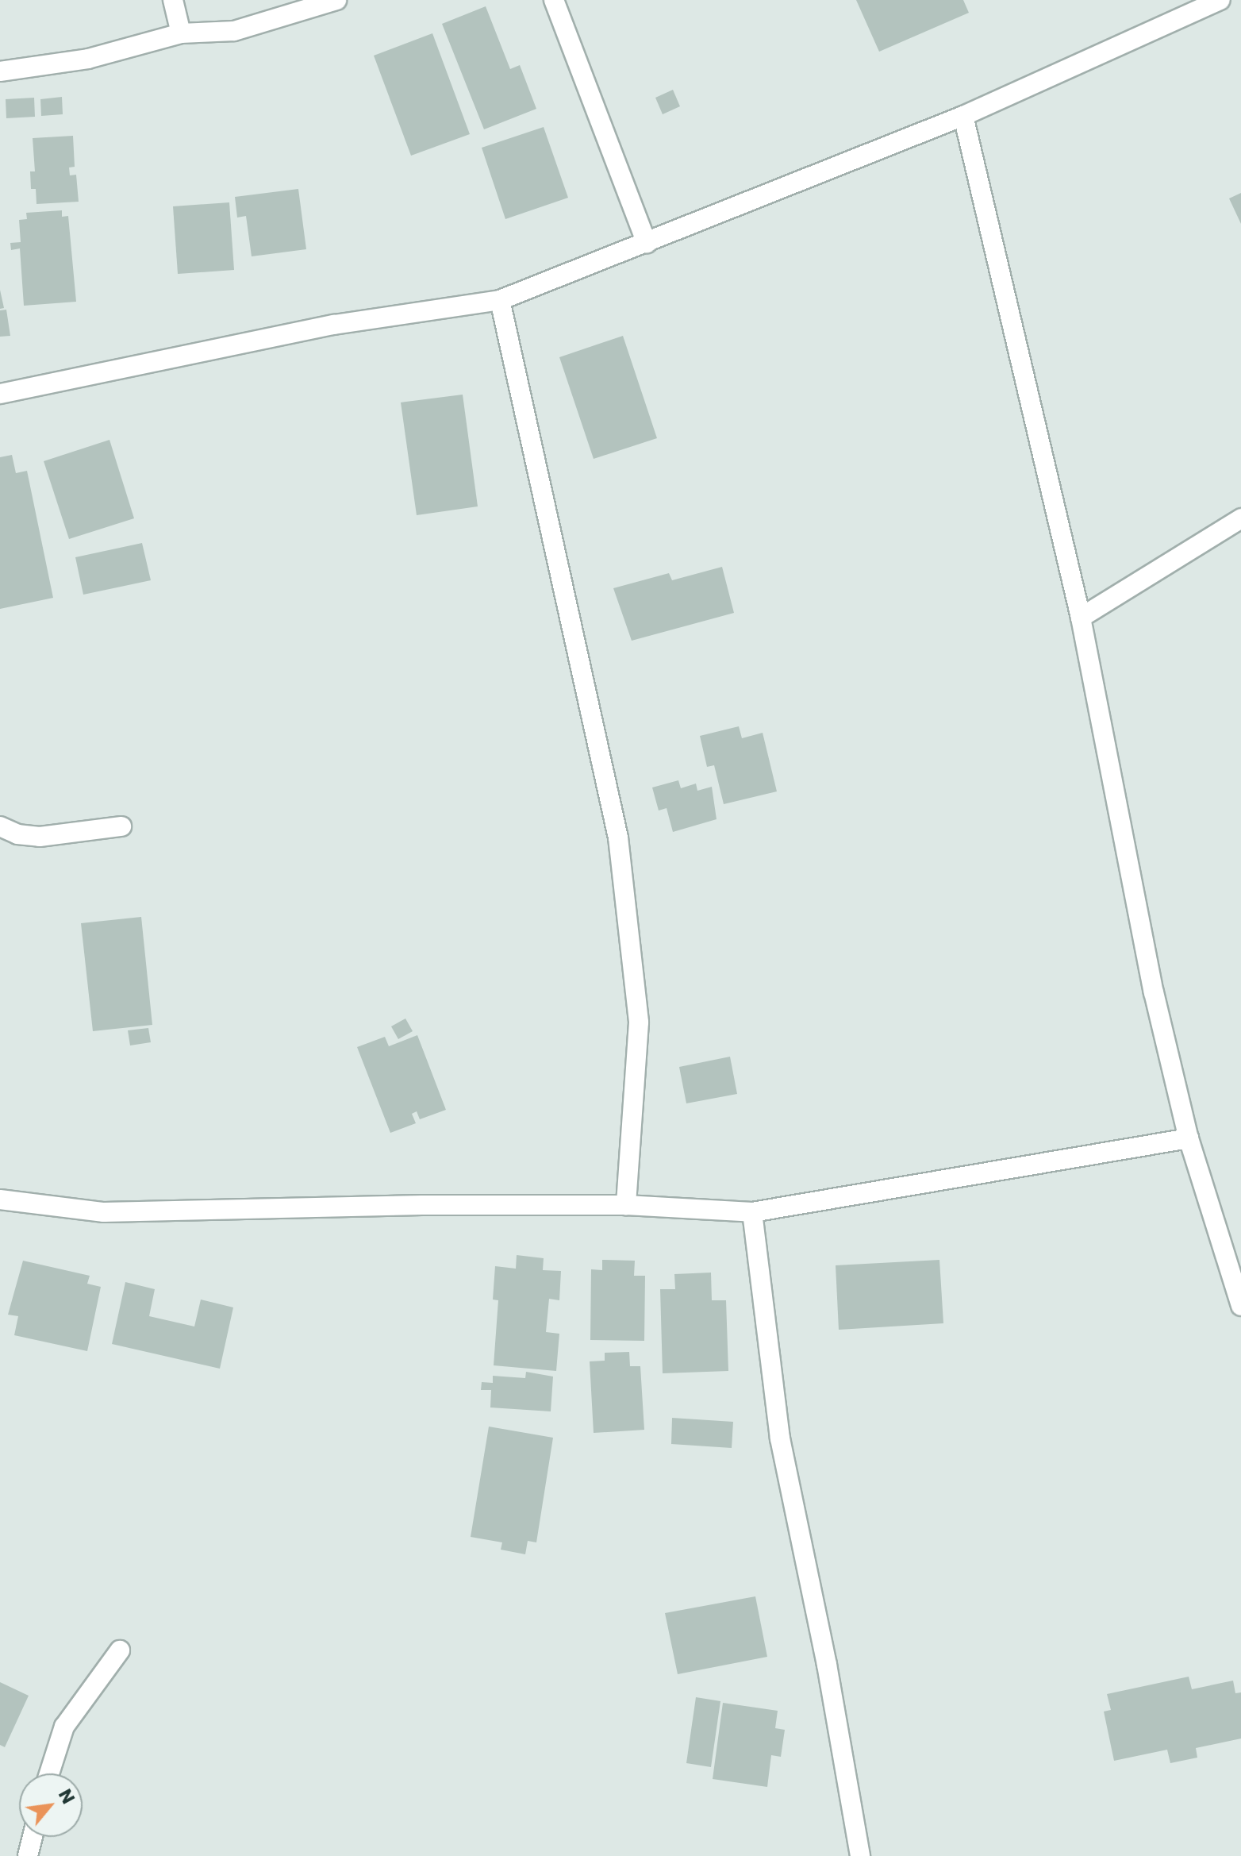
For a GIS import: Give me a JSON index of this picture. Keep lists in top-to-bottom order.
{
  "north": "top right"
}
